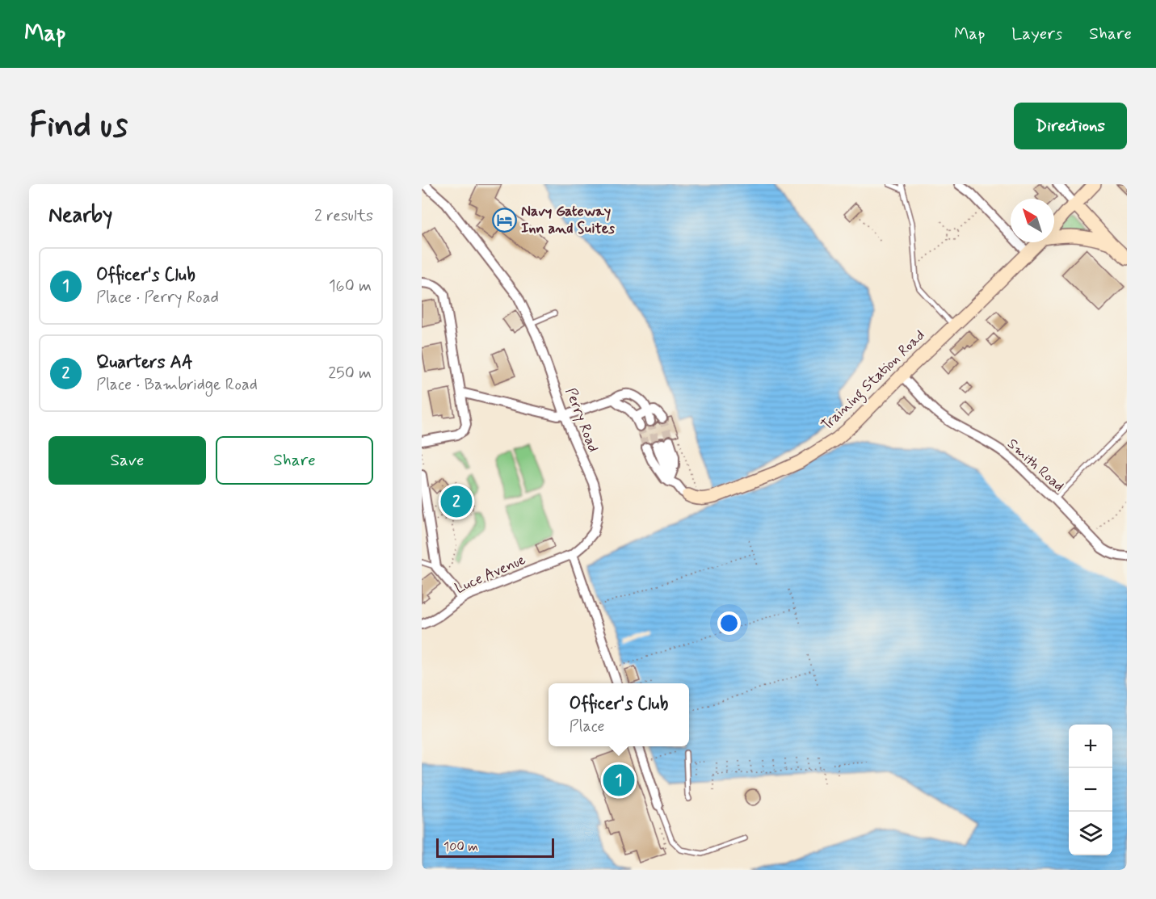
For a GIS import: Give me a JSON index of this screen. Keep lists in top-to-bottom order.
{
  "streets": {
    "street": [
      "Training Station Road",
      "Perry Road",
      "Smith Road",
      "Luce Avenue"
    ]
  },
  "crossings": [
    ["Training Station Road", "Smith Road"],
    ["Perry Road", "Luce Avenue"]
  ],
  "places": {
    "hotel": ["Navy Gateway Inn and Suites"]
  },
  "scale_bar": "100 m",
  "north": "top left",
  "page": {
    "header": "Map",
    "nav": ["Map", "Layers", "Share"],
    "buttons": [
      "Directions",
      ["Save", "Share"]
    ],
    "title": "Find us",
    "heading": ["Nearby", "2 results"],
    "list": [
      {
        "mark": "1",
        "name": "Officer's Club",
        "note": "Place · Perry Road",
        "value": "160 m"
      },
      {
        "mark": "2",
        "name": "Quarters AA",
        "note": "Place · Bambridge Road",
        "value": "250 m"
      }
    ],
    "pins": ["2", "1"],
    "popup": ["Officer's Club", "Place"],
    "map_buttons": ["+", "−"],
    "scale": "100 m"
  }
}
